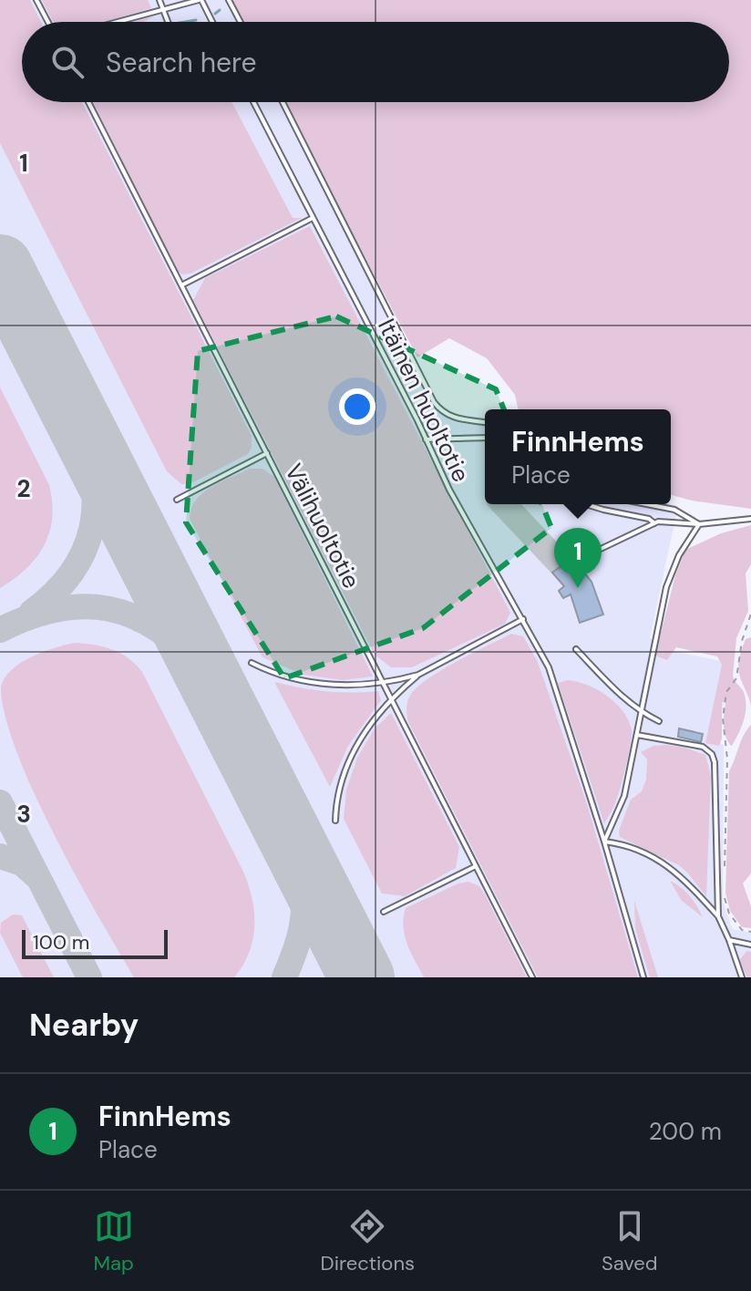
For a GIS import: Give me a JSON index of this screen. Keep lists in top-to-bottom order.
{
  "streets": {
    "lane": ["Itäinen huoltotie", "Välihuoltotie"]
  },
  "scale_bar": "100 m",
  "page": {
    "search": "Search here",
    "popup": ["FinnHems", "Place"],
    "pins": "1",
    "scale": "100 m",
    "heading": "Nearby",
    "list": [
      {
        "mark": "1",
        "name": "FinnHems",
        "note": "Place",
        "value": "200 m"
      }
    ],
    "nav": ["Map", "Directions", "Saved"]
  },
  "grid": {
    "rows": ["1", "2", "3"]
  }
}
